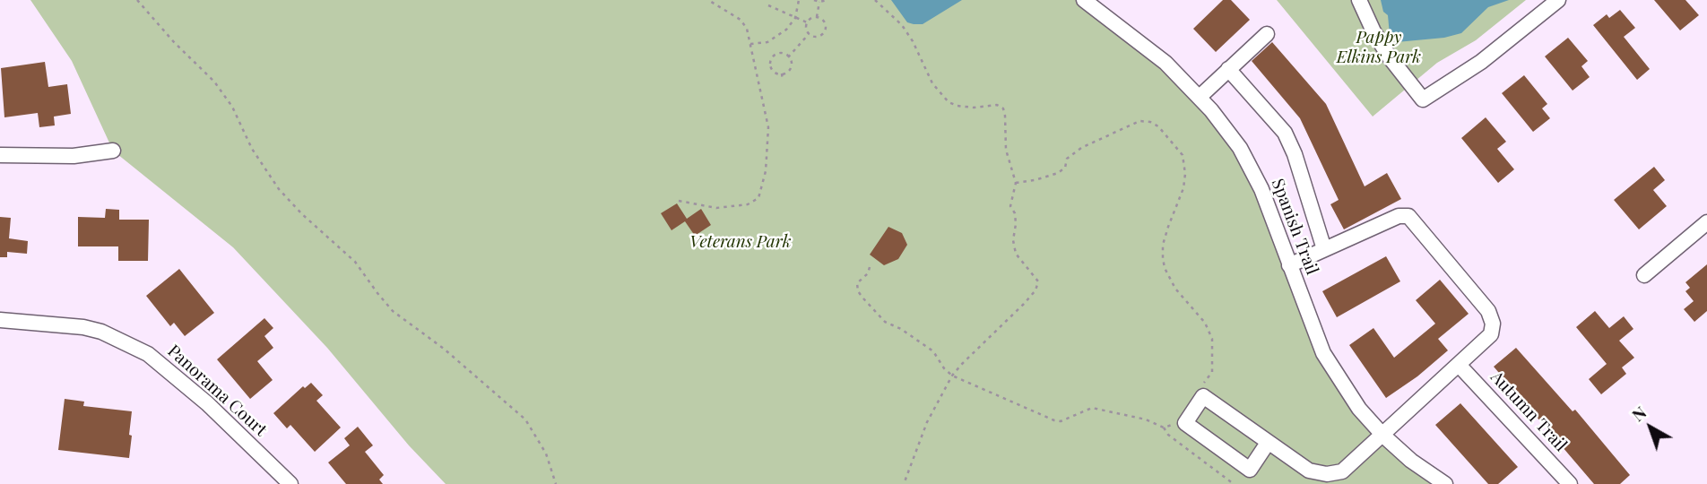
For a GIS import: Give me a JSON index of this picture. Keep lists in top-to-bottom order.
{
  "streets": {
    "street": ["Spanish Trail", "Panorama Court", "Autumn Trail"]
  },
  "parks": ["Pappy Elkins Park", "Veterans Park"],
  "north": "top left"
}
